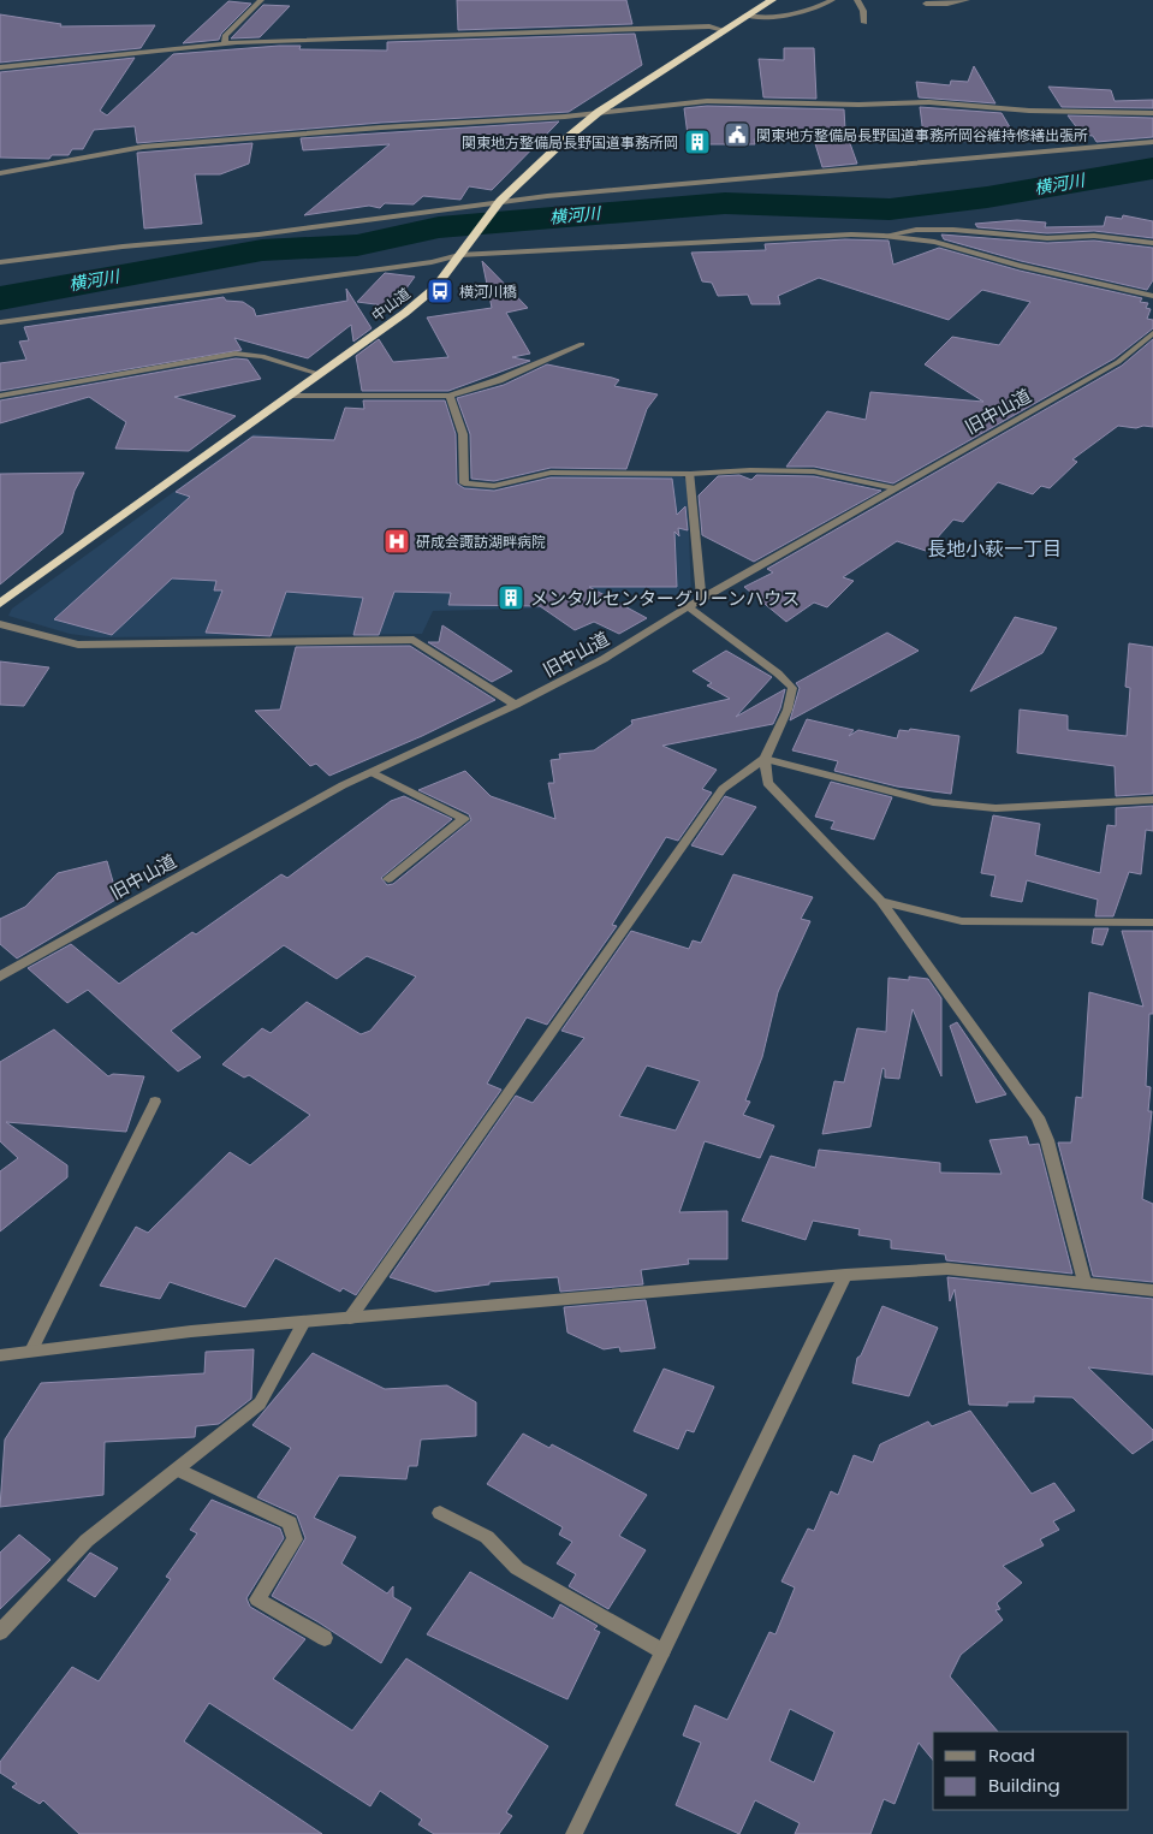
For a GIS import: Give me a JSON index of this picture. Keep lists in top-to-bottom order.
{
  "streets": {
    "highway": ["中山道"],
    "street": ["旧中山道"]
  },
  "districts": ["長地小萩一丁目"],
  "water": ["横河川"],
  "places": {
    "public building": ["関東地方整備局長野国道事務所岡谷維持修繕出張所"],
    "building": ["関東地方整備局長野国道事務所岡", "メンタルセンターグリーンハウス"],
    "bus stop": ["横河川橋"],
    "hospital": ["研成会諏訪湖畔病院"]
  },
  "legend": ["Road", "Building"]
}
